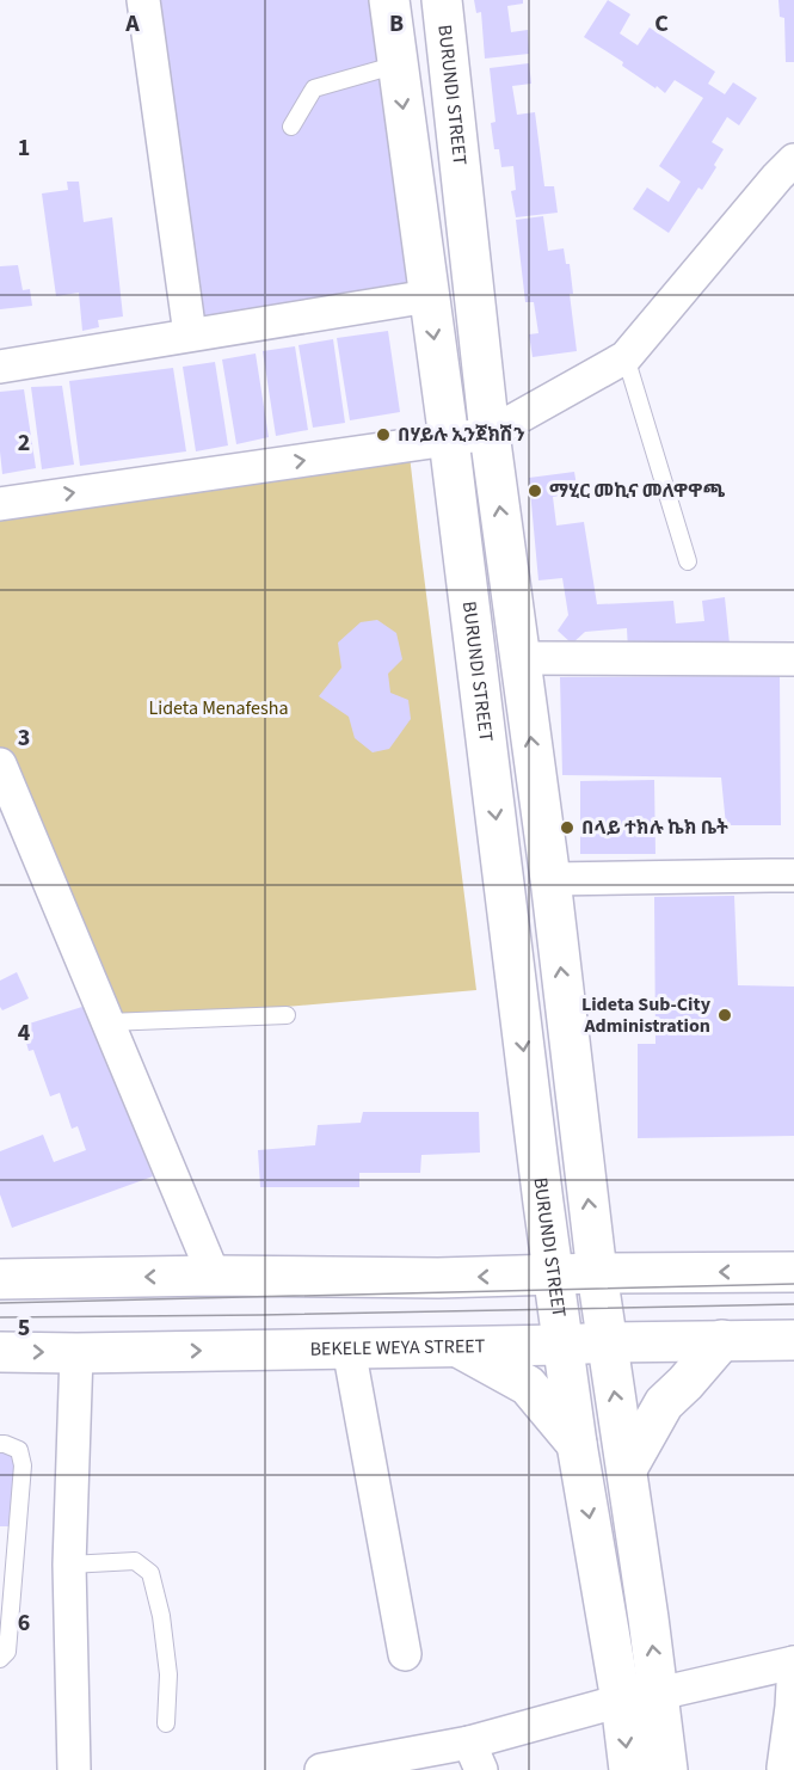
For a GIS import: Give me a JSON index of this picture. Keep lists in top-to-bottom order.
{
  "streets": {
    "main road": ["BURUNDI STREET", "BEKELE WEYA STREET"]
  },
  "crossings": [
    ["BURUNDI STREET", "BEKELE WEYA STREET"]
  ],
  "parks": ["Lideta Menafesha"],
  "places": [
    "በሃይሉ ኢንጀክሽን",
    "ማሂር መኪና መለዋዋጫ",
    "በላይ ተክሉ ኬክ ቤት",
    "Lideta Sub-City Administration"
  ],
  "grid": {
    "columns": ["A", "B", "C"],
    "rows": [
      "1",
      "2",
      "3",
      "4",
      "5",
      "6"
    ]
  }
}
